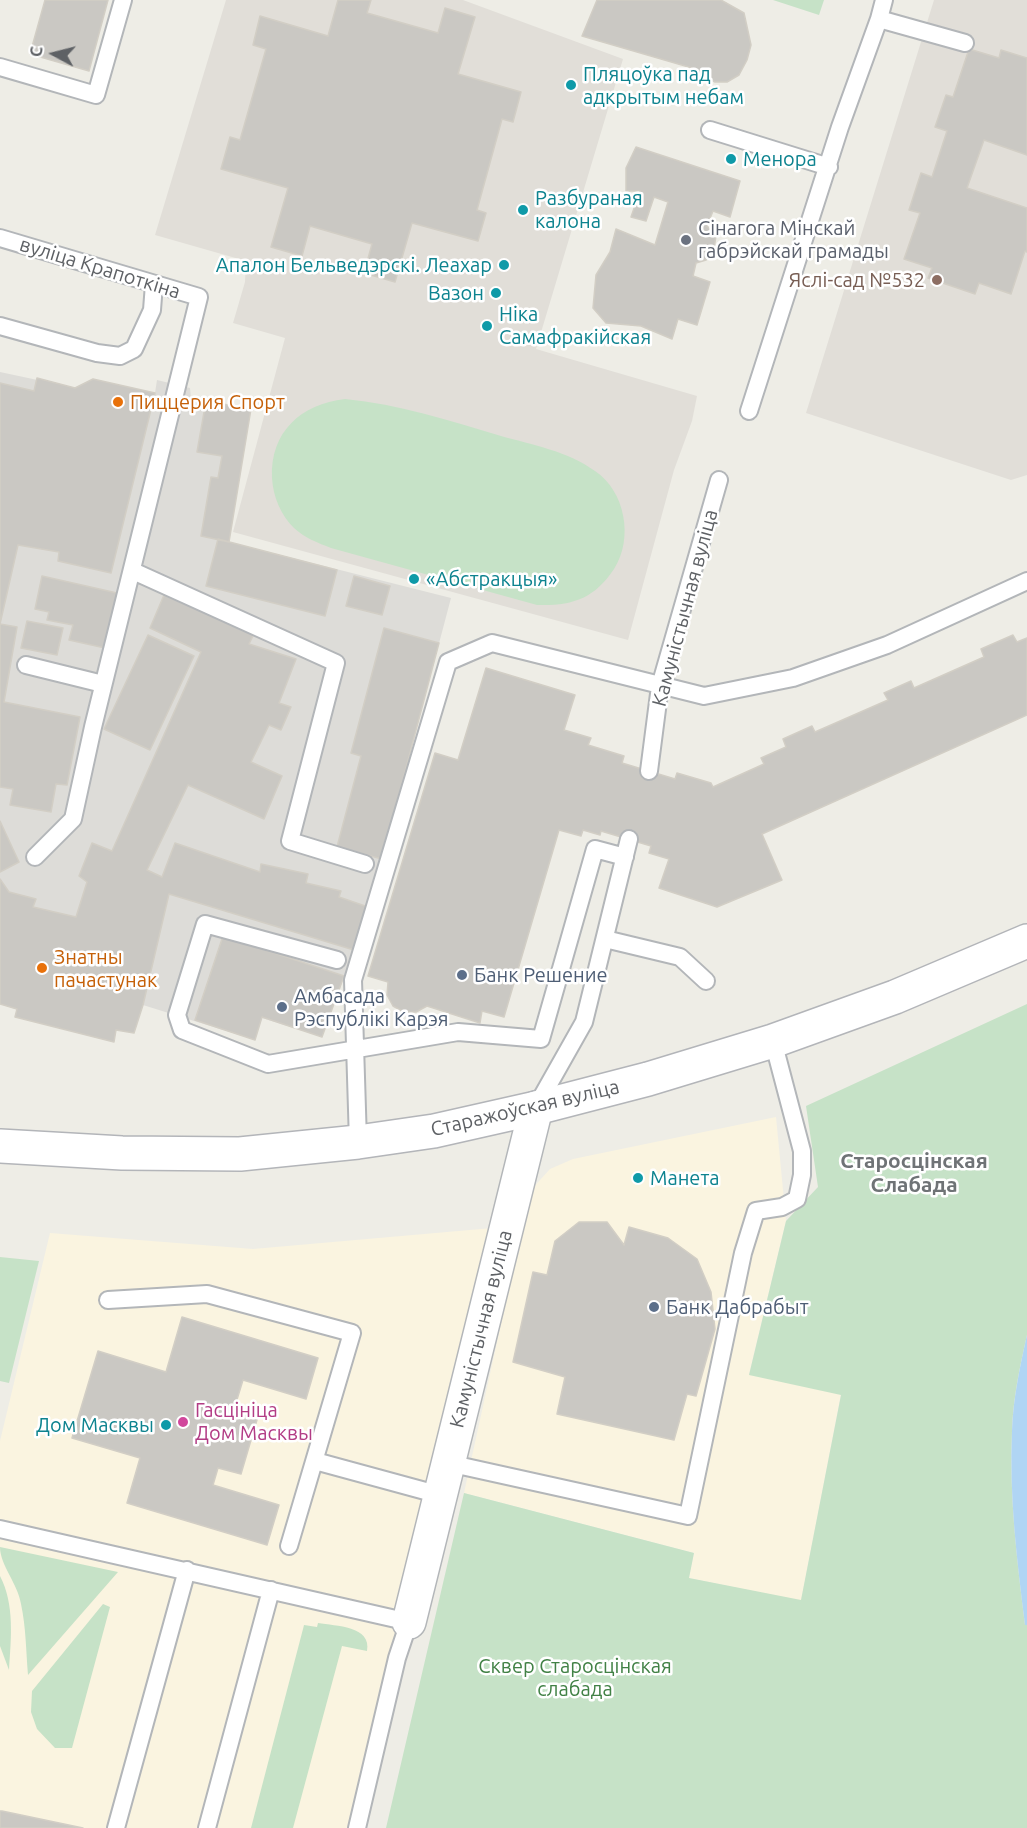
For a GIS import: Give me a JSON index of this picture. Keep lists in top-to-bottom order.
{
  "streets": {
    "main road": ["Камуністычная вуліца", "Старажоўская вуліца"],
    "lane": ["вуліца Крапоткіна"]
  },
  "crossings": [
    ["Камуністычная вуліца", "Старажоўская вуліца"]
  ],
  "districts": ["Старосцінская Слабада"],
  "parks": ["Сквер Старосцінская слабада"],
  "places": [
    "Пляцоўка пад адкрытым небам",
    "Менора",
    "Разбураная калона",
    "Сінагога Мінскай габрэйскай грамады",
    "Апалон Бельведэрскі. Леахар",
    "Яслі-сад №532",
    "Вазон",
    "Ніка Самафракійская",
    "Пиццерия Спорт",
    "«Абстракцыя»",
    "Знатны пачастунак",
    "Банк Решение",
    "Амбасада Рэспублікі Карэя",
    "Манета",
    "Банк Дабрабыт",
    "Гасцініца Дом Масквы",
    "Дом Масквы"
  ],
  "north": "left"
}
